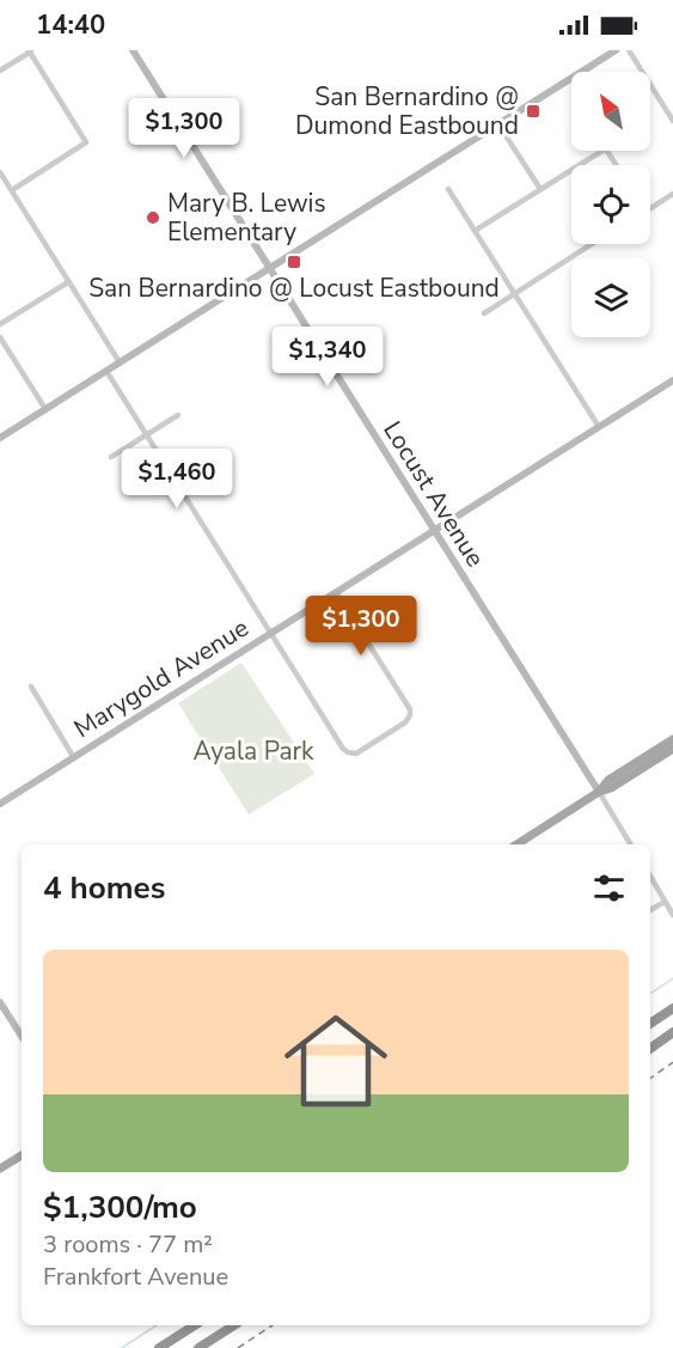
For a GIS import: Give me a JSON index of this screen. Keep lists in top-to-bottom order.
{
  "streets": {
    "street": ["Locust Avenue", "Marygold Avenue"]
  },
  "crossings": [
    ["Locust Avenue", "Marygold Avenue"]
  ],
  "parks": ["Ayala Park"],
  "places": {
    "transit": ["San Bernardino @ Dumond Eastbound", "San Bernardino @ Locust Eastbound"],
    "other": ["Mary B. Lewis Elementary"]
  },
  "north": "top left",
  "page": {
    "status": "14:40",
    "price": [
      "$1,300",
      "$1,340",
      "$1,460",
      "$1,300"
    ],
    "heading": "4 homes",
    "list": [
      {
        "name": "$1,300/mo",
        "note": "3 rooms · 77 m² · Frankfort Avenue"
      }
    ]
  }
}
